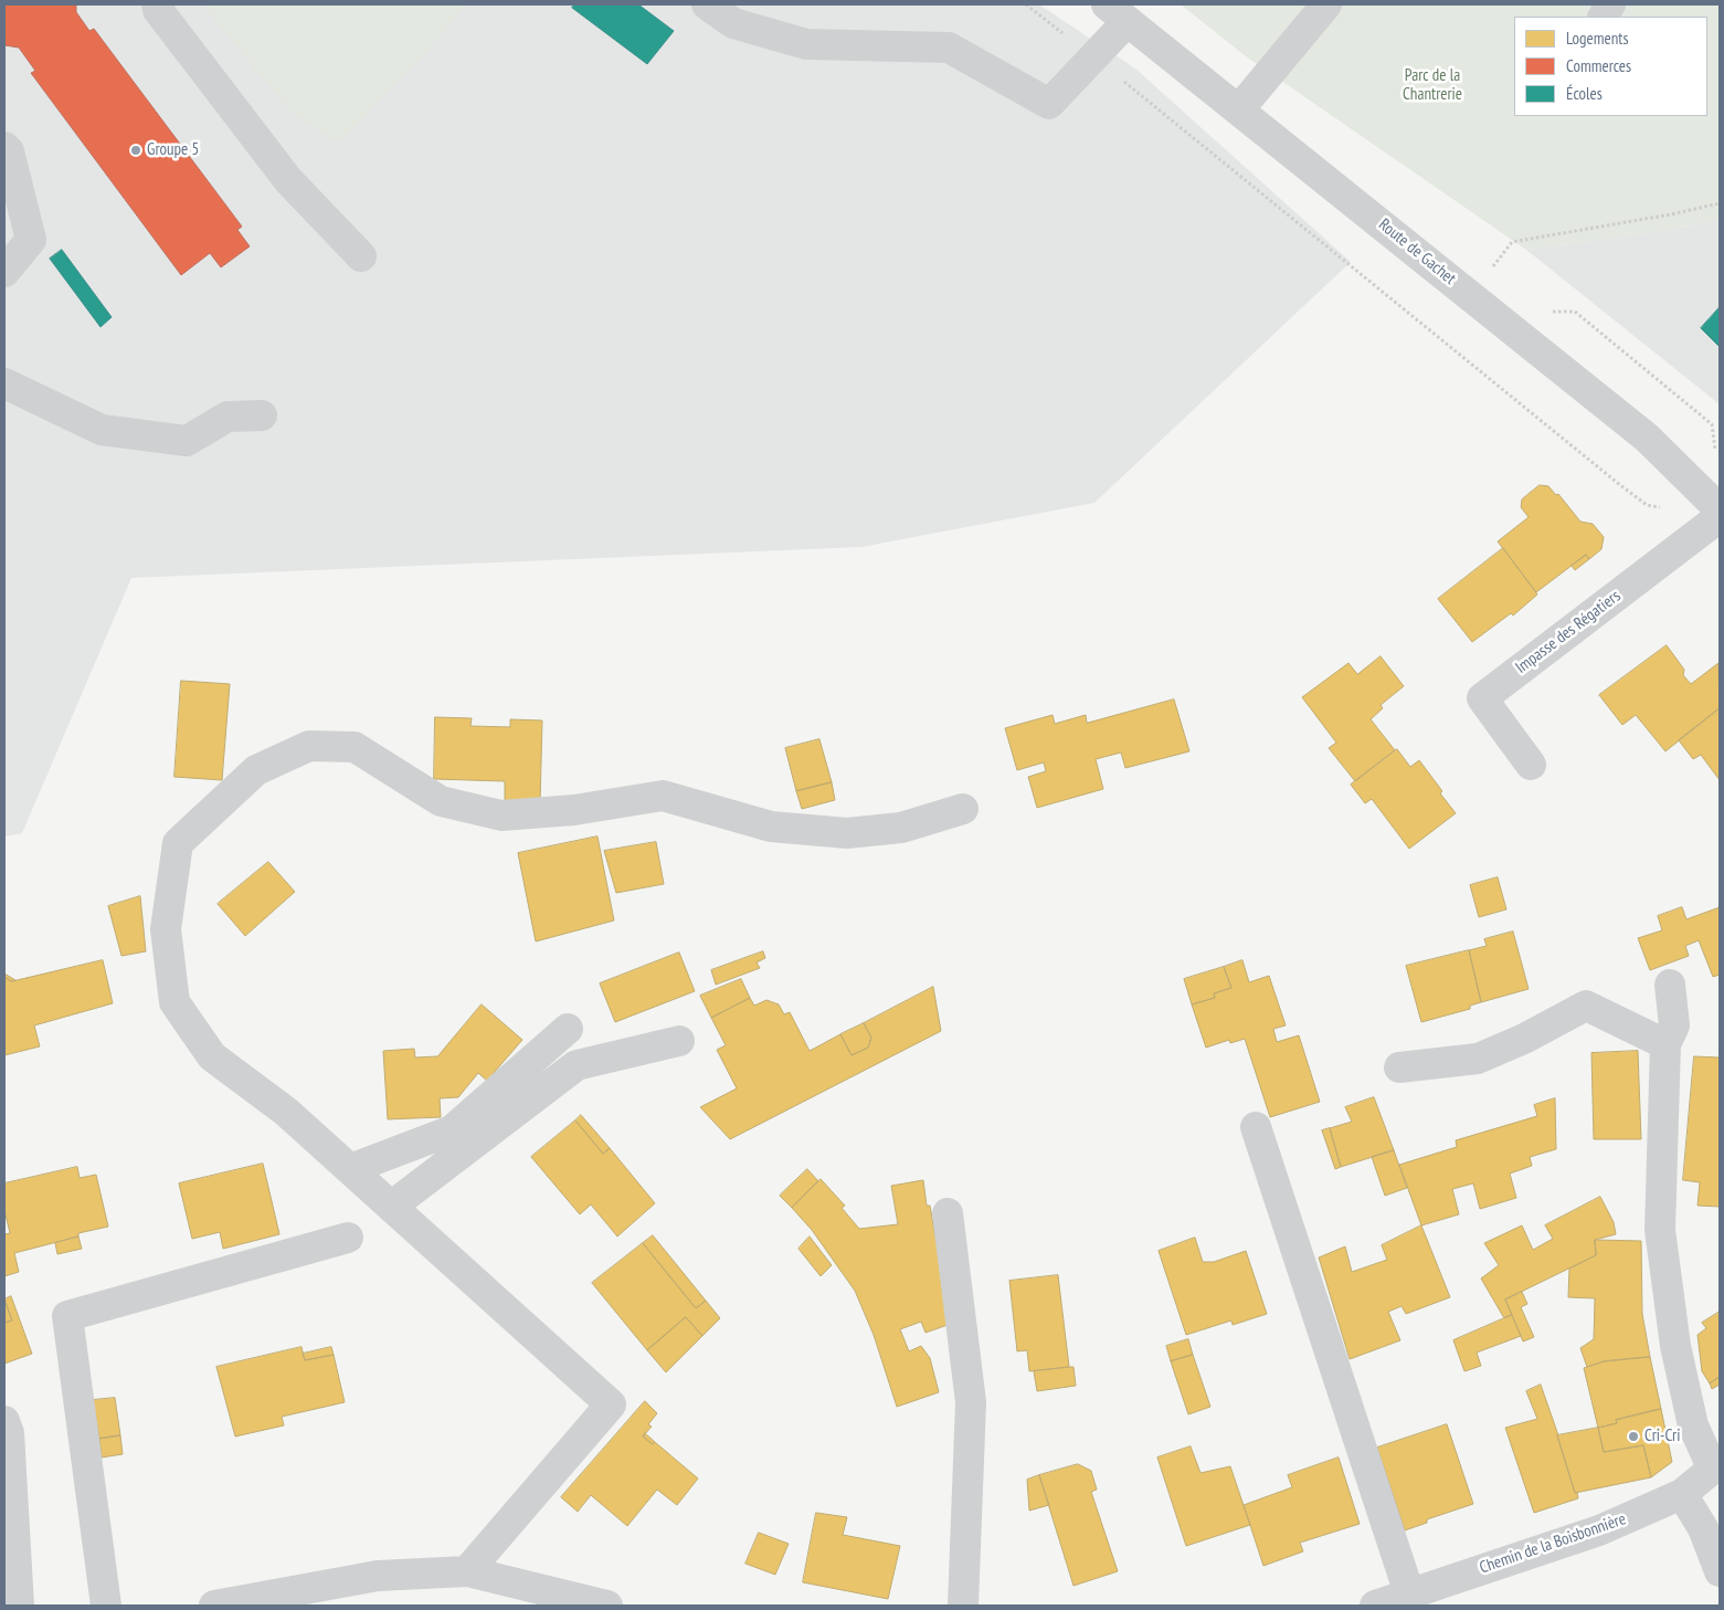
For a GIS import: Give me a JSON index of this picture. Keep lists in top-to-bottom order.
{
  "streets": {
    "street": ["Route de Gachet", "Impasse des Régatiers", "Chemin de la Boisbonnière"]
  },
  "parks": ["Parc de la Chantrerie"],
  "places": ["Groupe 5", "Cri-Cri"],
  "legend": ["Logements", "Commerces", "Écoles"]
}
